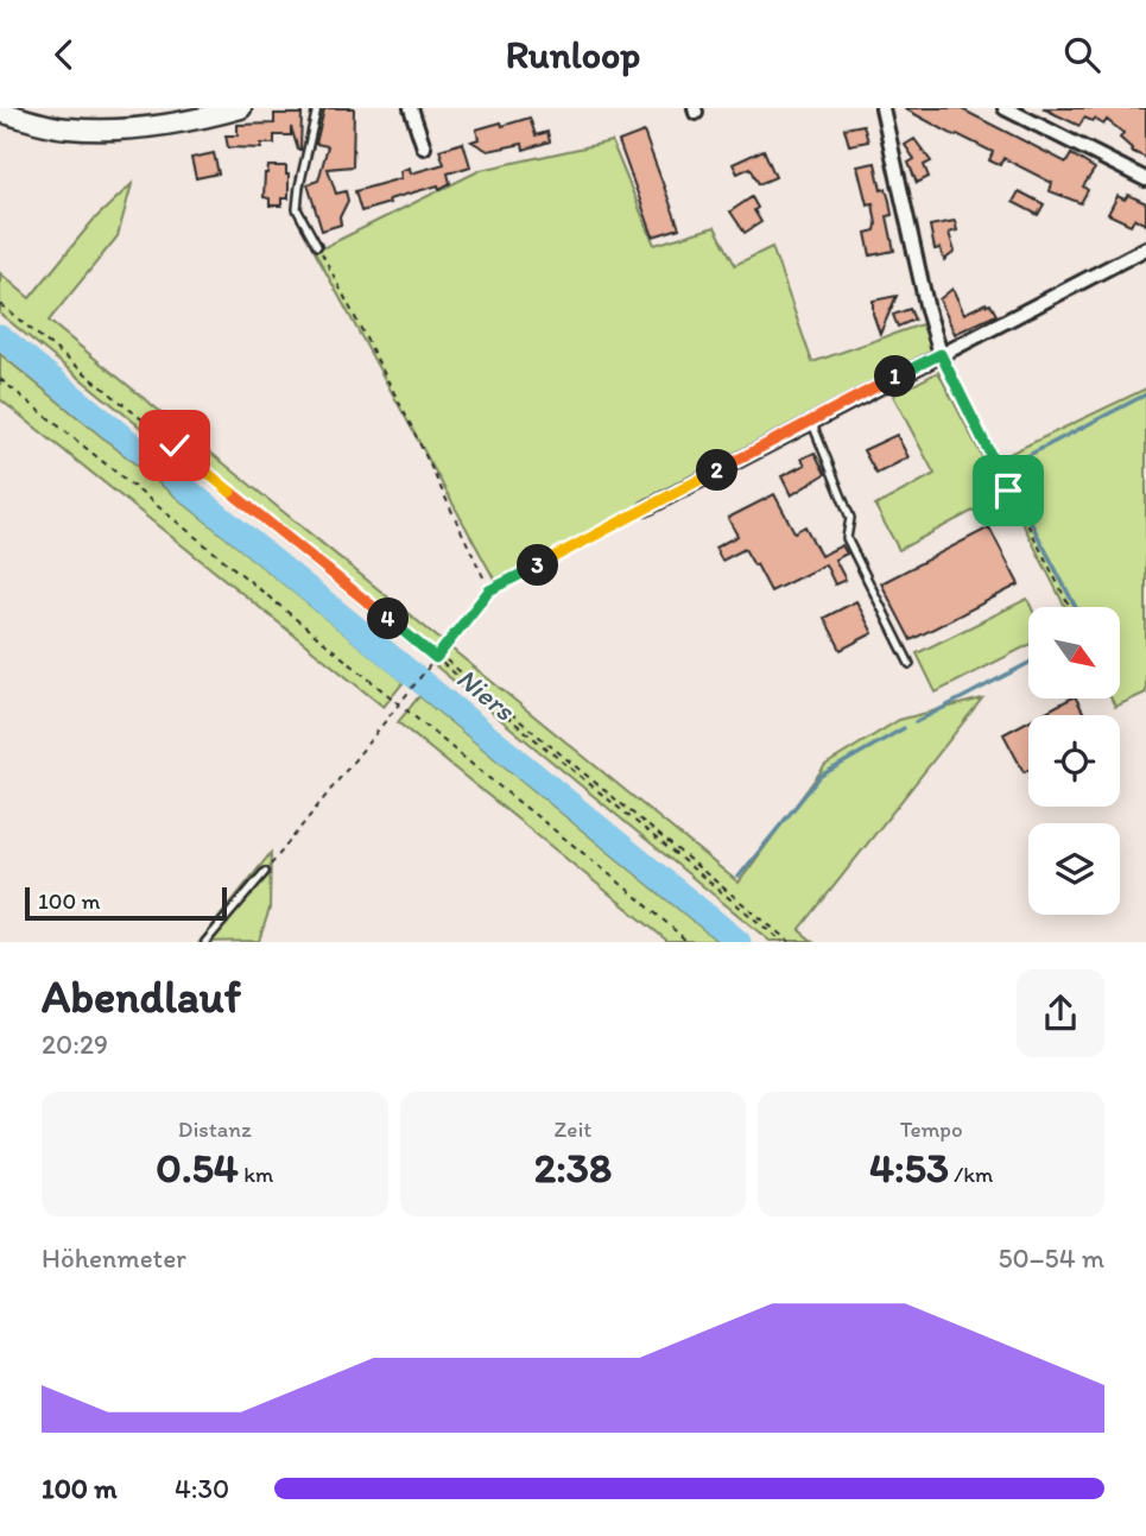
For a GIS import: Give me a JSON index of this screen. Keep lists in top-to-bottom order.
{
  "water": ["Niers"],
  "scale_bar": "100 m",
  "north": "bottom right",
  "page": {
    "header": "Runloop",
    "pins": [
      "1",
      "2",
      "3",
      "4"
    ],
    "scale": "100 m",
    "heading": ["Abendlauf", "20:29"],
    "stats": [
      ["Distanz", "0.54 km"],
      ["Zeit", "2:38"],
      ["Tempo", "4:53 /km"]
    ],
    "chart": ["Höhenmeter", "50–54 m"],
    "list": [
      {
        "name": "100 m",
        "note": "4:30"
      }
    ]
  }
}
